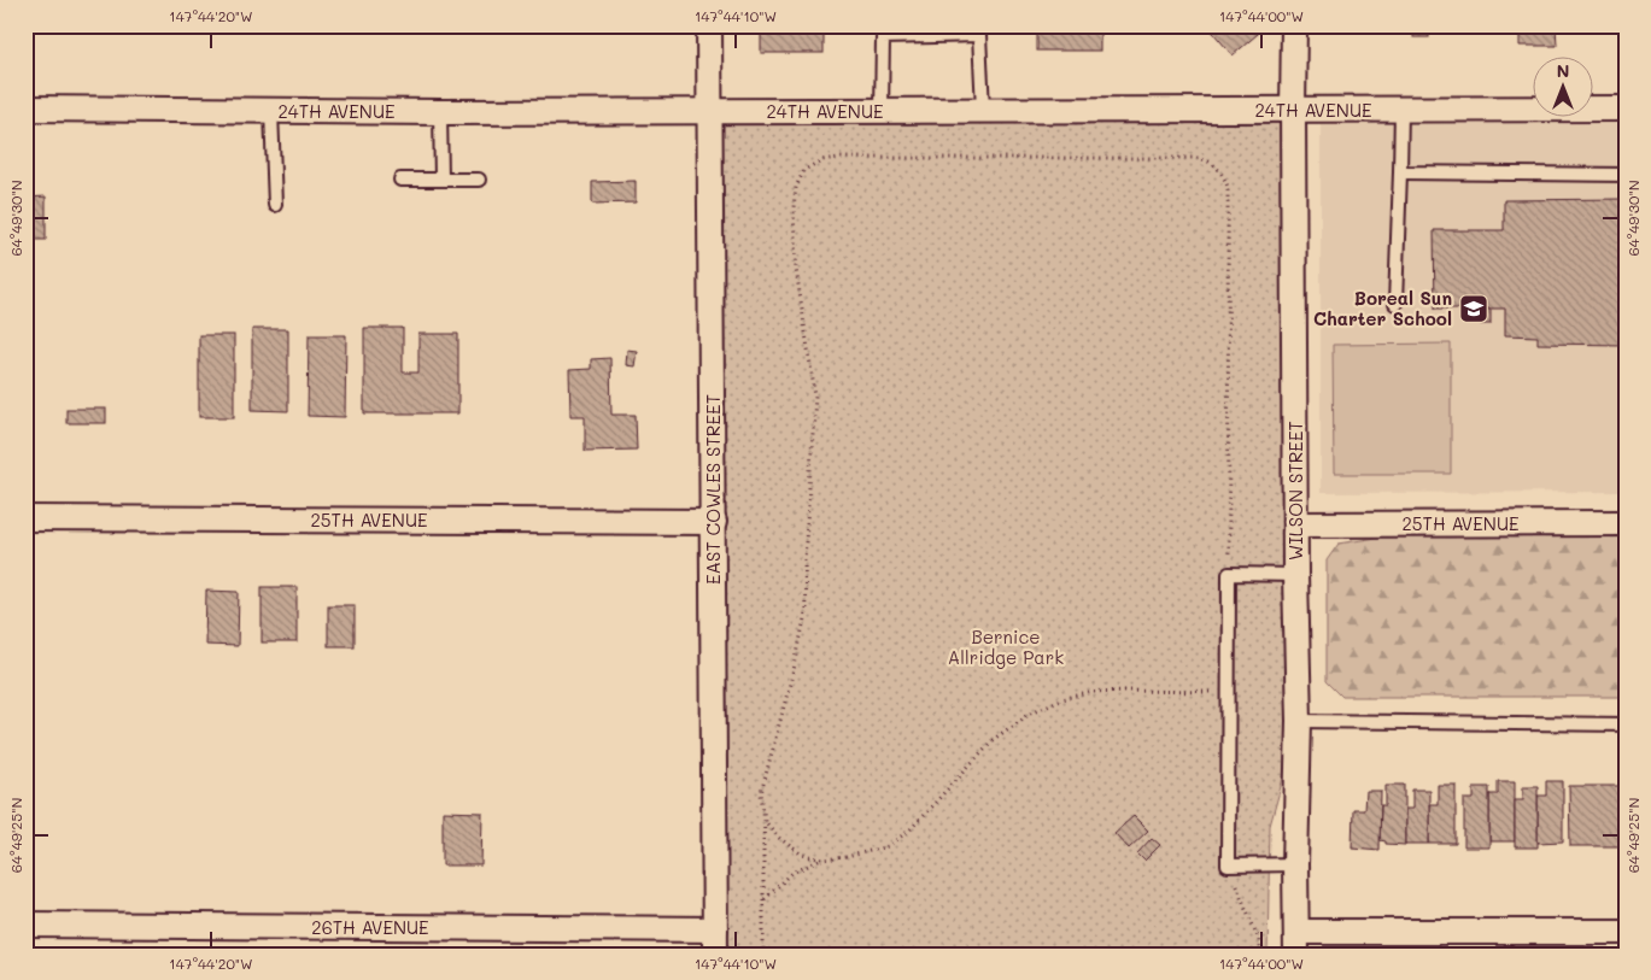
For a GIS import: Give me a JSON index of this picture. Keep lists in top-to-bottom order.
{
  "streets": {
    "street": [
      "24TH AVENUE",
      "EAST COWLES STREET",
      "WILSON STREET",
      "25TH AVENUE",
      "26TH AVENUE"
    ]
  },
  "crossings": [
    ["24TH AVENUE", "EAST COWLES STREET"],
    ["24TH AVENUE", "WILSON STREET"],
    ["EAST COWLES STREET", "25TH AVENUE"],
    ["EAST COWLES STREET", "26TH AVENUE"],
    ["WILSON STREET", "25TH AVENUE"]
  ],
  "parks": ["Bernice Allridge Park"],
  "places": {
    "school or university": ["Boreal Sun Charter School"]
  },
  "north": "top",
  "coordinates": [
    "147°44'20\"W",
    "147°44'10\"W",
    "147°44'00\"W",
    "64°49'30\"N",
    "64°49'25\"N"
  ]
}
